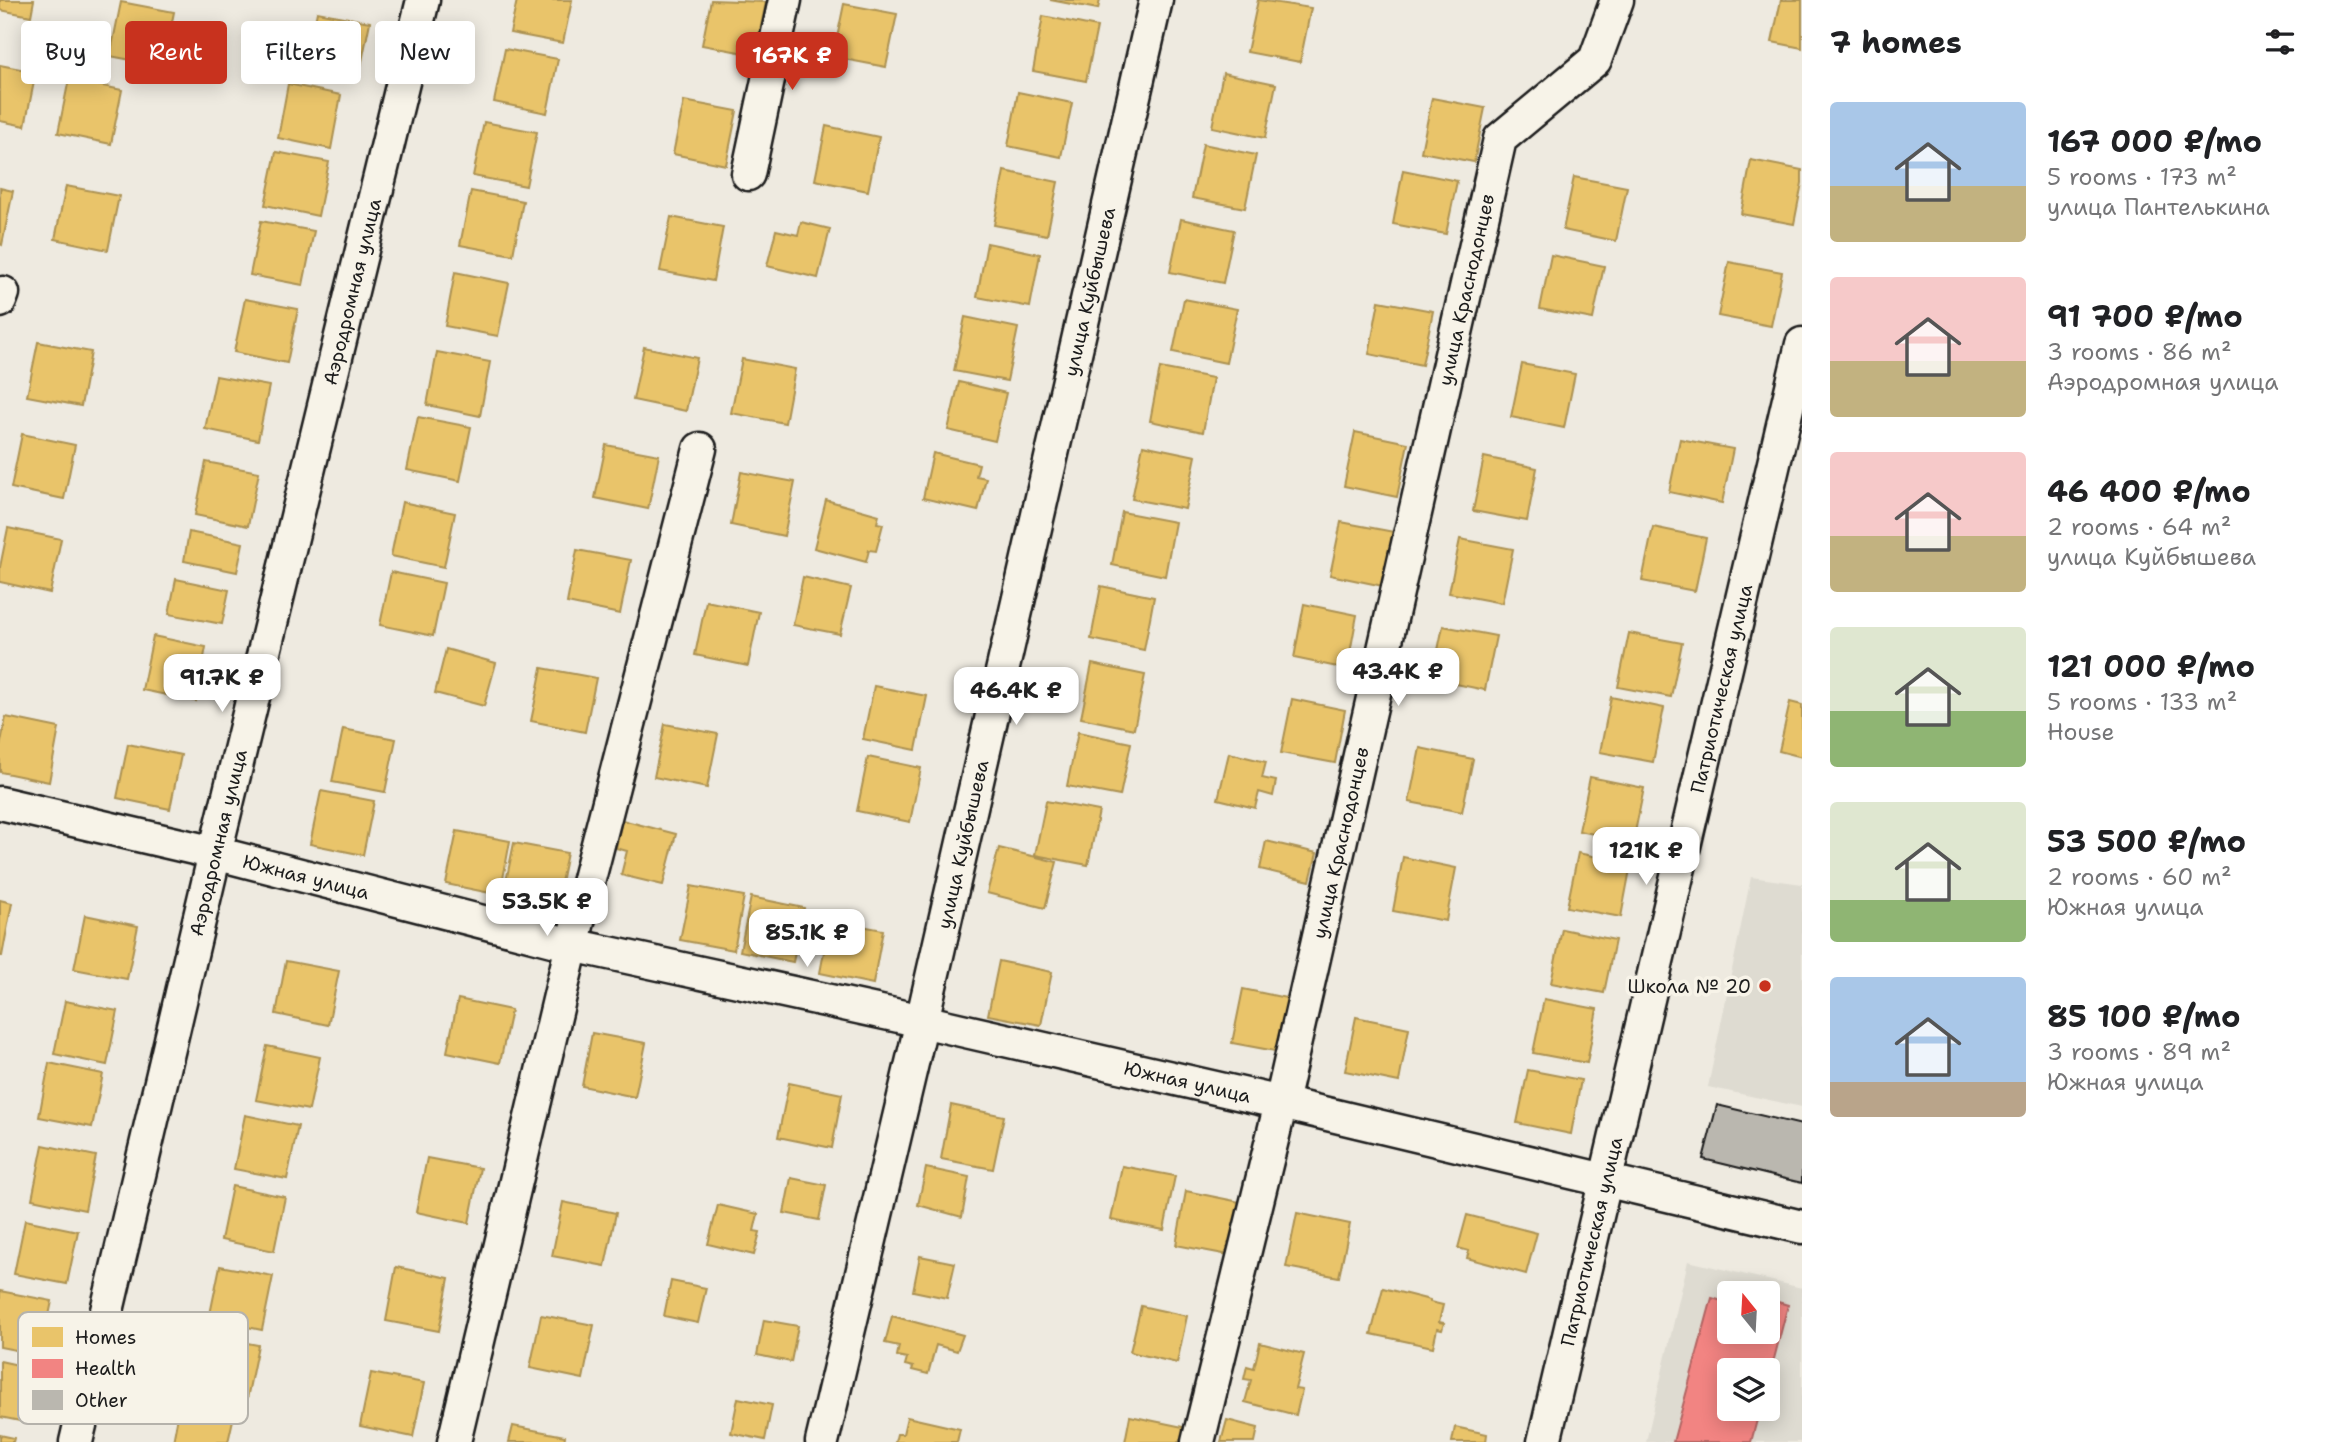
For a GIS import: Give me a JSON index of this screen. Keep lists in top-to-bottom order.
{
  "streets": {
    "street": [
      "улица Краснодонцев",
      "Аэродромная улица",
      "улица Куйбышева",
      "Патриотическая улица",
      "Южная улица"
    ]
  },
  "crossings": [
    ["улица Краснодонцев", "Южная улица"],
    ["Аэродромная улица", "Южная улица"],
    ["улица Куйбышева", "Южная улица"],
    ["Патриотическая улица", "Южная улица"]
  ],
  "places": ["Школа № 20"],
  "legend": ["Homes", "Health", "Other"],
  "north": "top",
  "page": {
    "heading": "7 homes",
    "chip": [
      "Buy",
      "Rent",
      "Filters",
      "New"
    ],
    "price": [
      "167K ₽",
      "43.4K ₽",
      "91.7K ₽",
      "46.4K ₽",
      "121K ₽",
      "53.5K ₽",
      "85.1K ₽"
    ],
    "list": [
      {
        "name": "167 000 ₽/mo",
        "note": "5 rooms · 173 m² · улица Пантелькина"
      },
      {
        "name": "91 700 ₽/mo",
        "note": "3 rooms · 86 m² · Аэродромная улица"
      },
      {
        "name": "46 400 ₽/mo",
        "note": "2 rooms · 64 m² · улица Куйбышева"
      },
      {
        "name": "121 000 ₽/mo",
        "note": "5 rooms · 133 m² · House"
      },
      {
        "name": "53 500 ₽/mo",
        "note": "2 rooms · 60 m² · Южная улица"
      },
      {
        "name": "85 100 ₽/mo",
        "note": "3 rooms · 89 m² · Южная улица"
      }
    ]
  }
}
